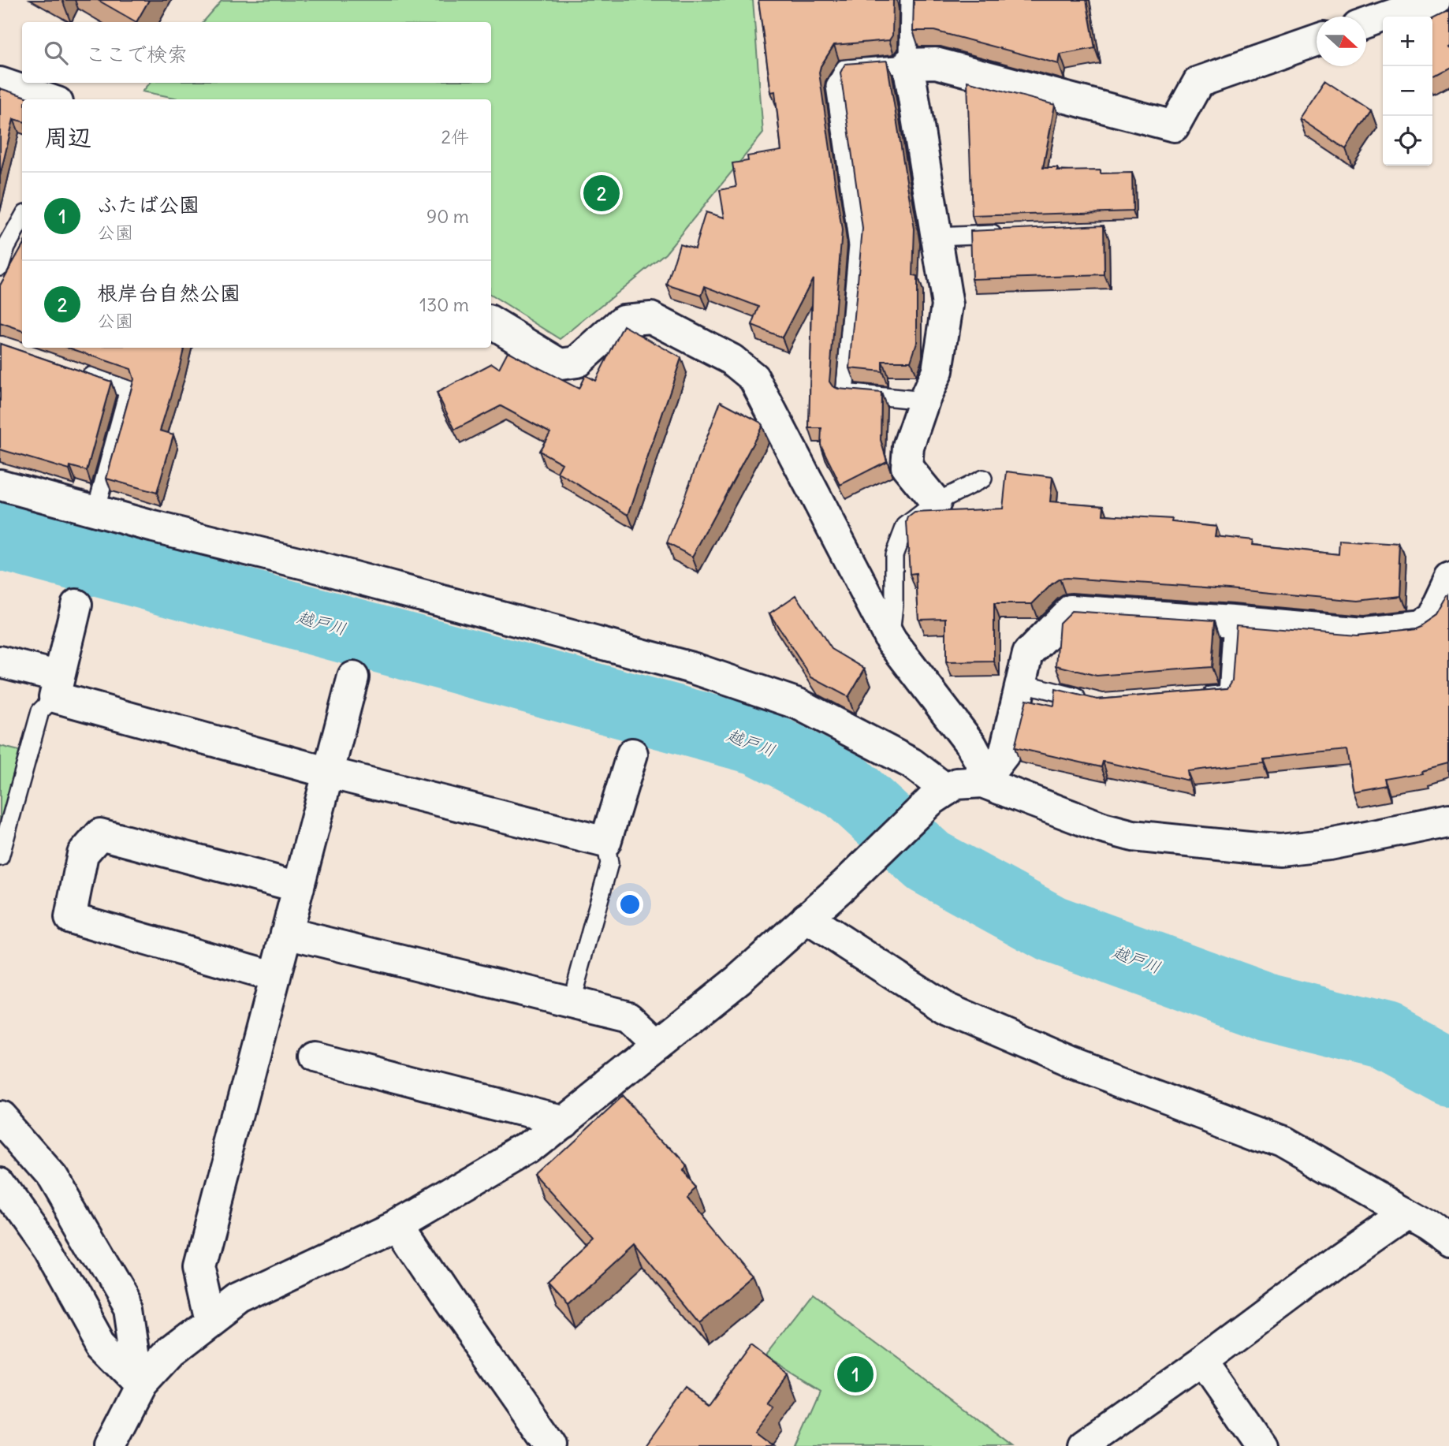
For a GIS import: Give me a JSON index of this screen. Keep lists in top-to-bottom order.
{
  "water": ["越戸川"],
  "north": "right",
  "page": {
    "map_buttons": ["+", "−"],
    "search": "ここで検索",
    "heading": ["周辺", "2件"],
    "list": [
      {
        "mark": "1",
        "name": "ふたば公園",
        "note": "公園",
        "value": "90 m"
      },
      {
        "mark": "2",
        "name": "根岸台自然公園",
        "note": "公園",
        "value": "130 m"
      }
    ],
    "pins": ["2", "1"]
  }
}
